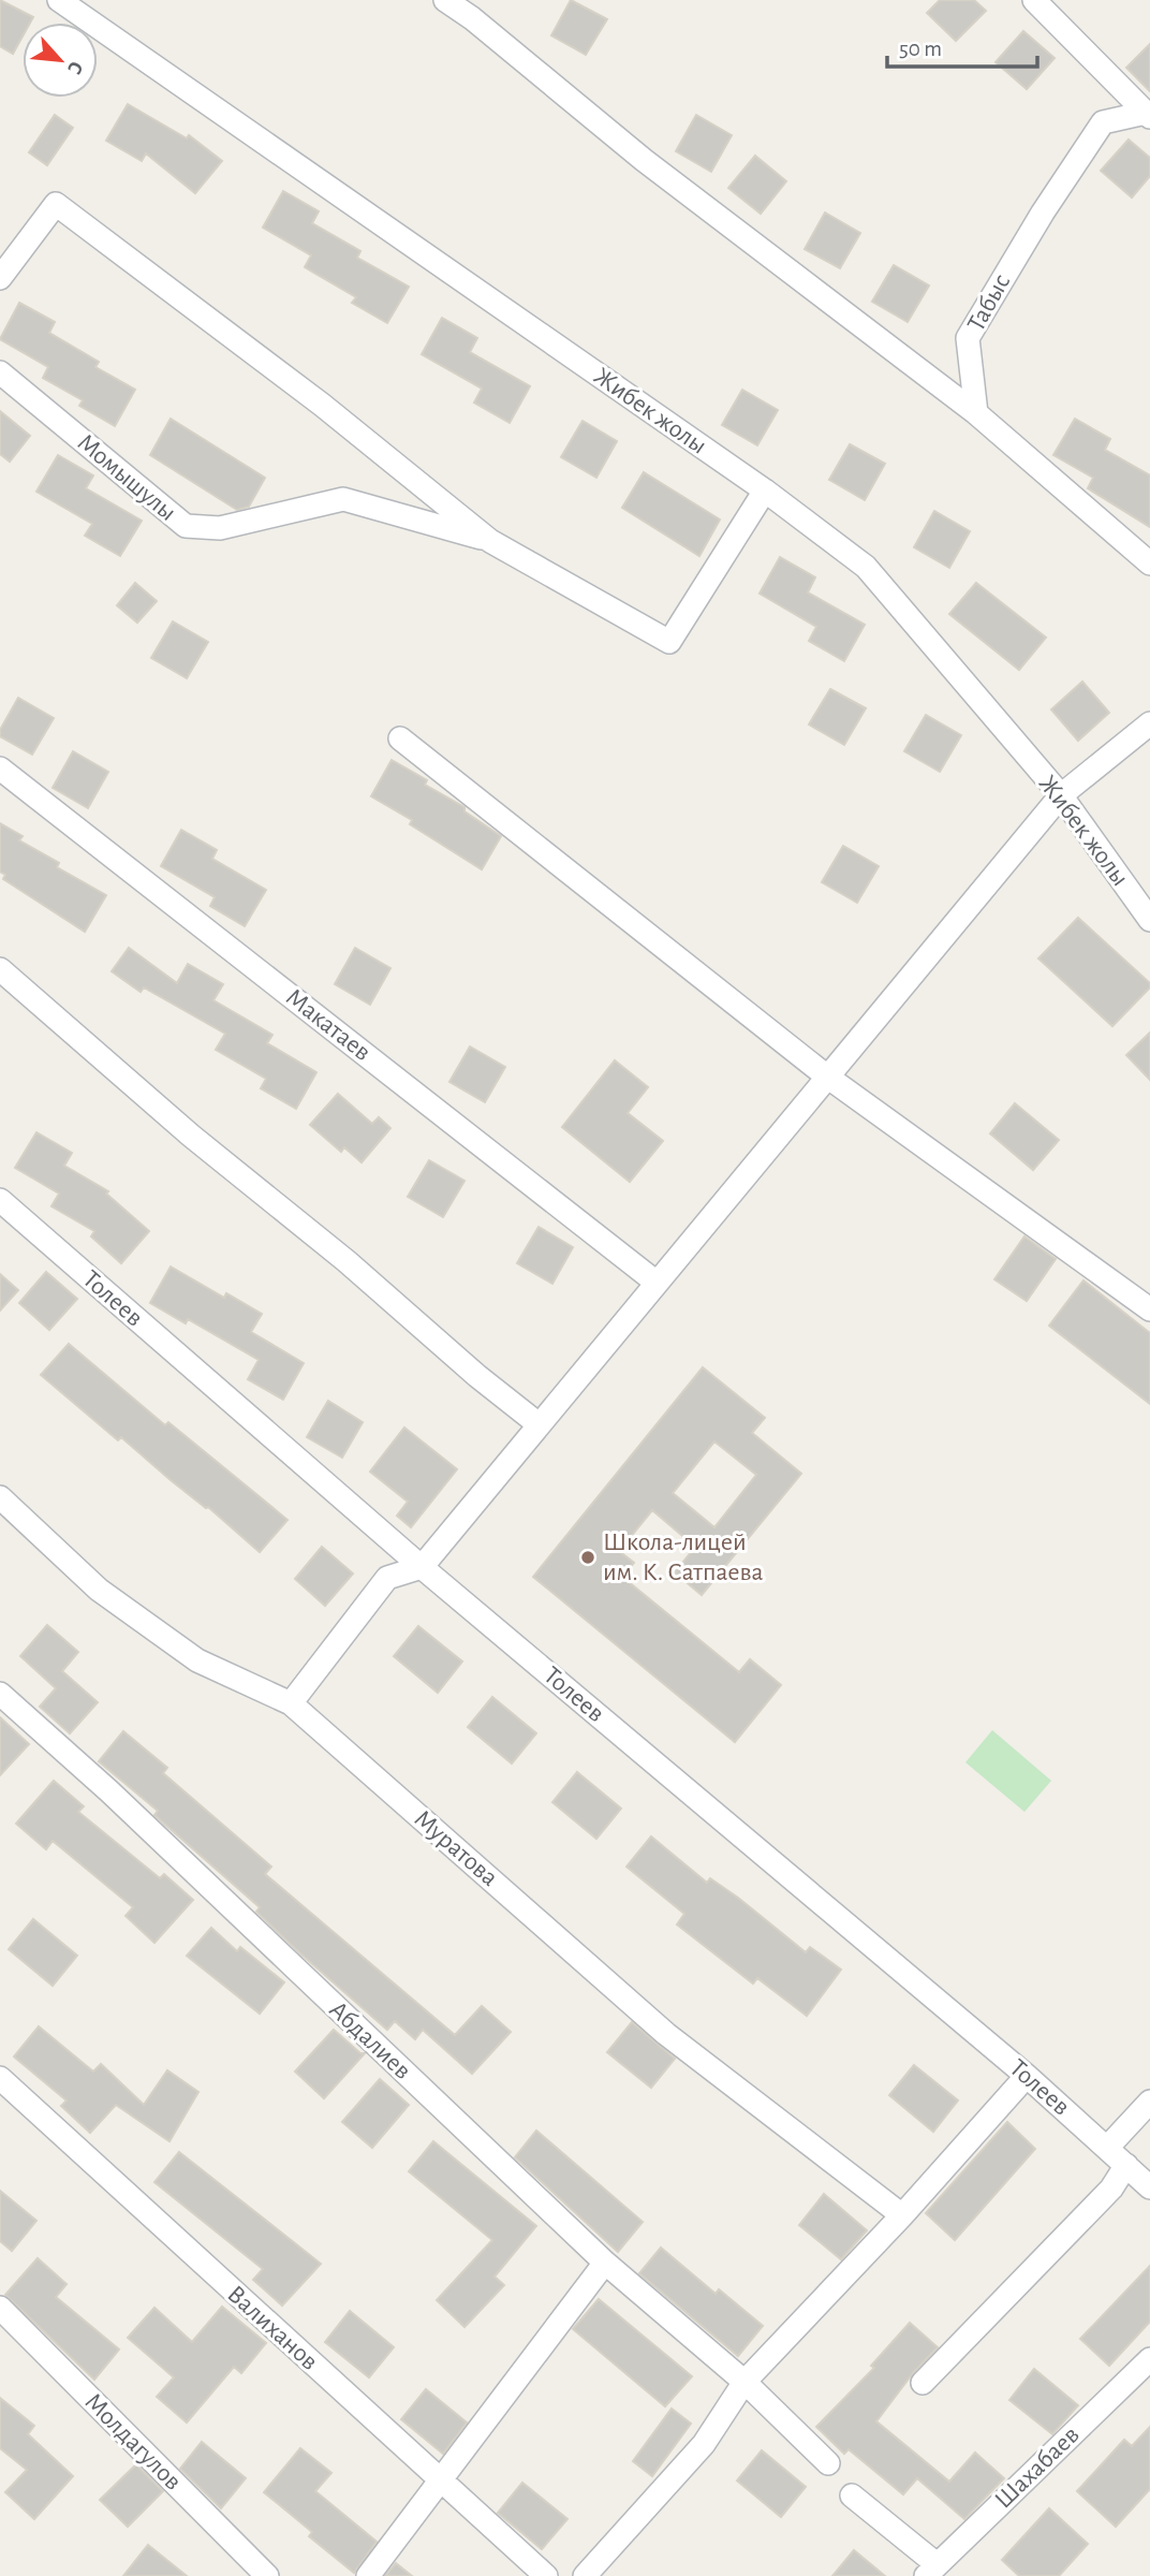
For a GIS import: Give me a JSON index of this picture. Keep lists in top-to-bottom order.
{
  "streets": {
    "street": [
      "Табыс",
      "Жибек жолы",
      "Момышулы",
      "Макатаев",
      "Толеев",
      "Муратова",
      "Абдалиев",
      "Валиханов",
      "Молдагулов",
      "Шахабаев"
    ]
  },
  "places": ["Школа-лицей им. К. Сатпаева"],
  "scale_bar": "50 m",
  "north": "bottom right"
}
